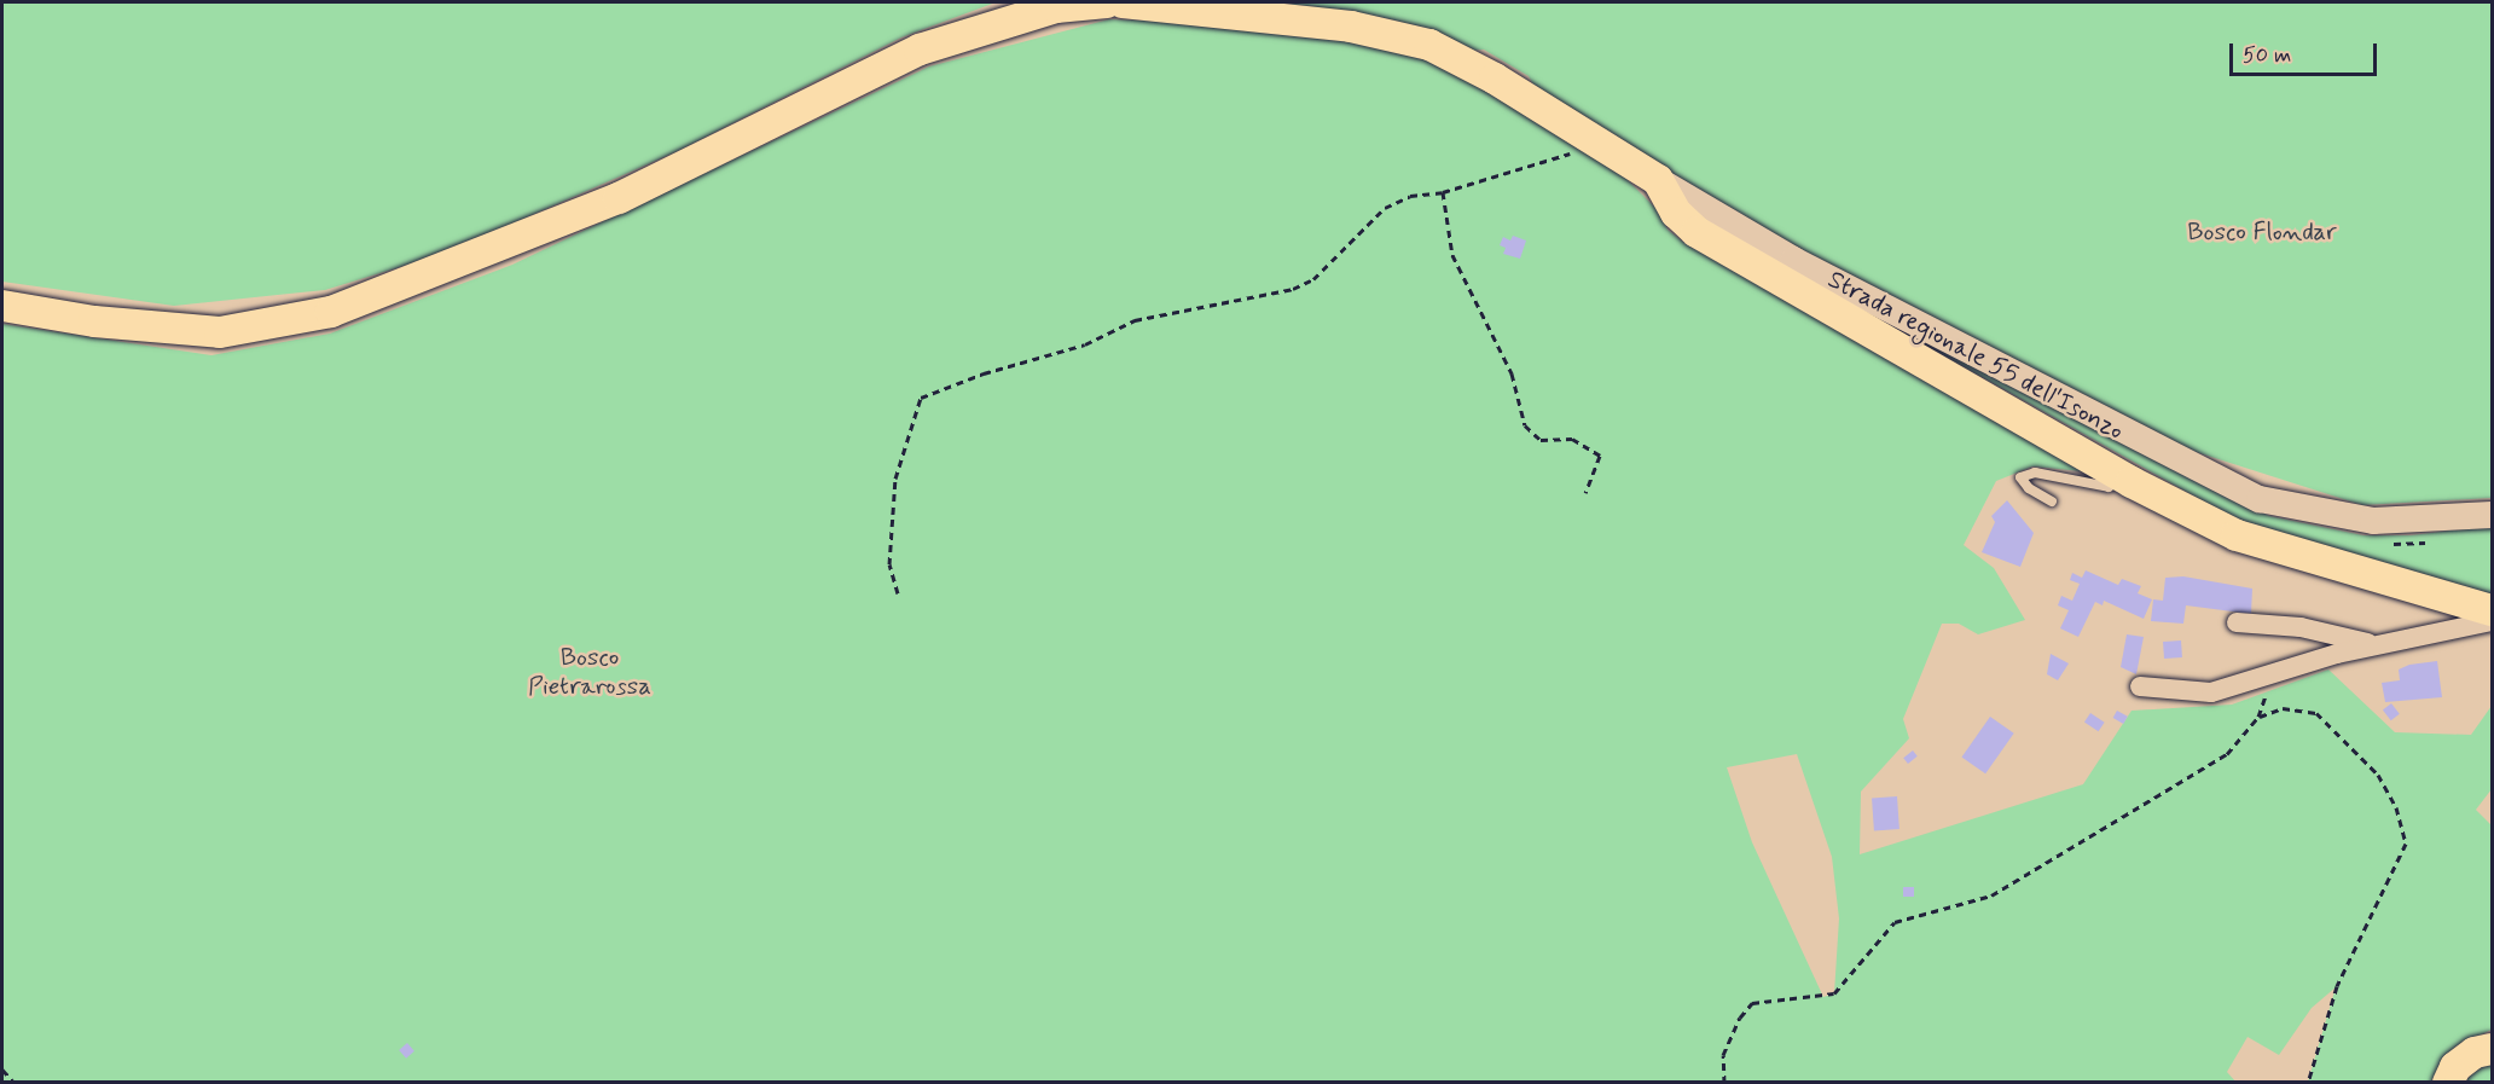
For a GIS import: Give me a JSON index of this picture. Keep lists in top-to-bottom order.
{
  "streets": {
    "main road": ["Strada regionale 55 dell'Isonzo"]
  },
  "parks": ["Bosco Flondar", "Bosco Pietrarossa"],
  "scale_bar": "50 m"
}
